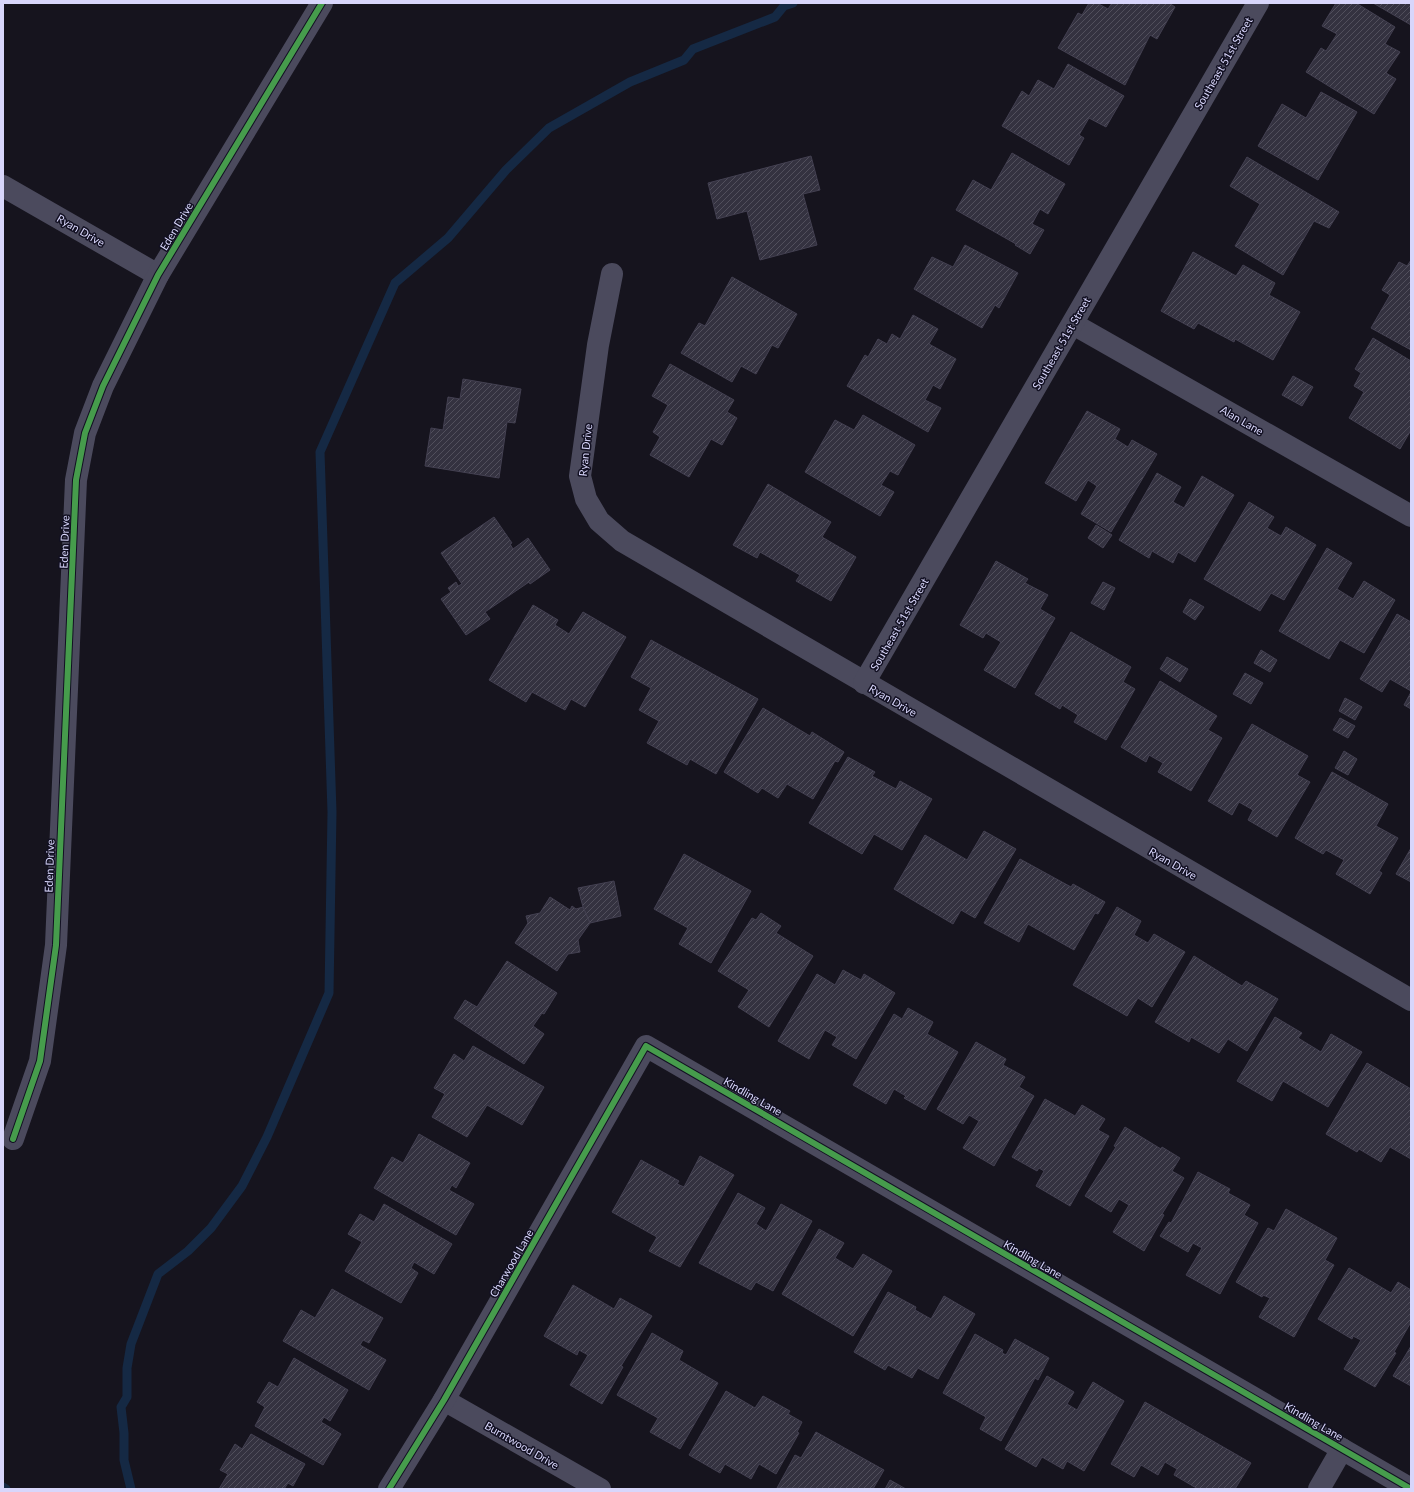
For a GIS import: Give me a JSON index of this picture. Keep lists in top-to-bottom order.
{
  "streets": {
    "street": [
      "Southeast 51st Street",
      "Eden Drive",
      "Ryan Drive",
      "Alan Lane",
      "Kindling Lane",
      "Charwood Lane",
      "Burntwood Drive"
    ]
  },
  "crossings": [
    ["Southeast 51st Street", "Ryan Drive"],
    ["Southeast 51st Street", "Alan Lane"],
    ["Eden Drive", "Ryan Drive"],
    ["Kindling Lane", "Charwood Lane"],
    ["Charwood Lane", "Burntwood Drive"]
  ]
}
